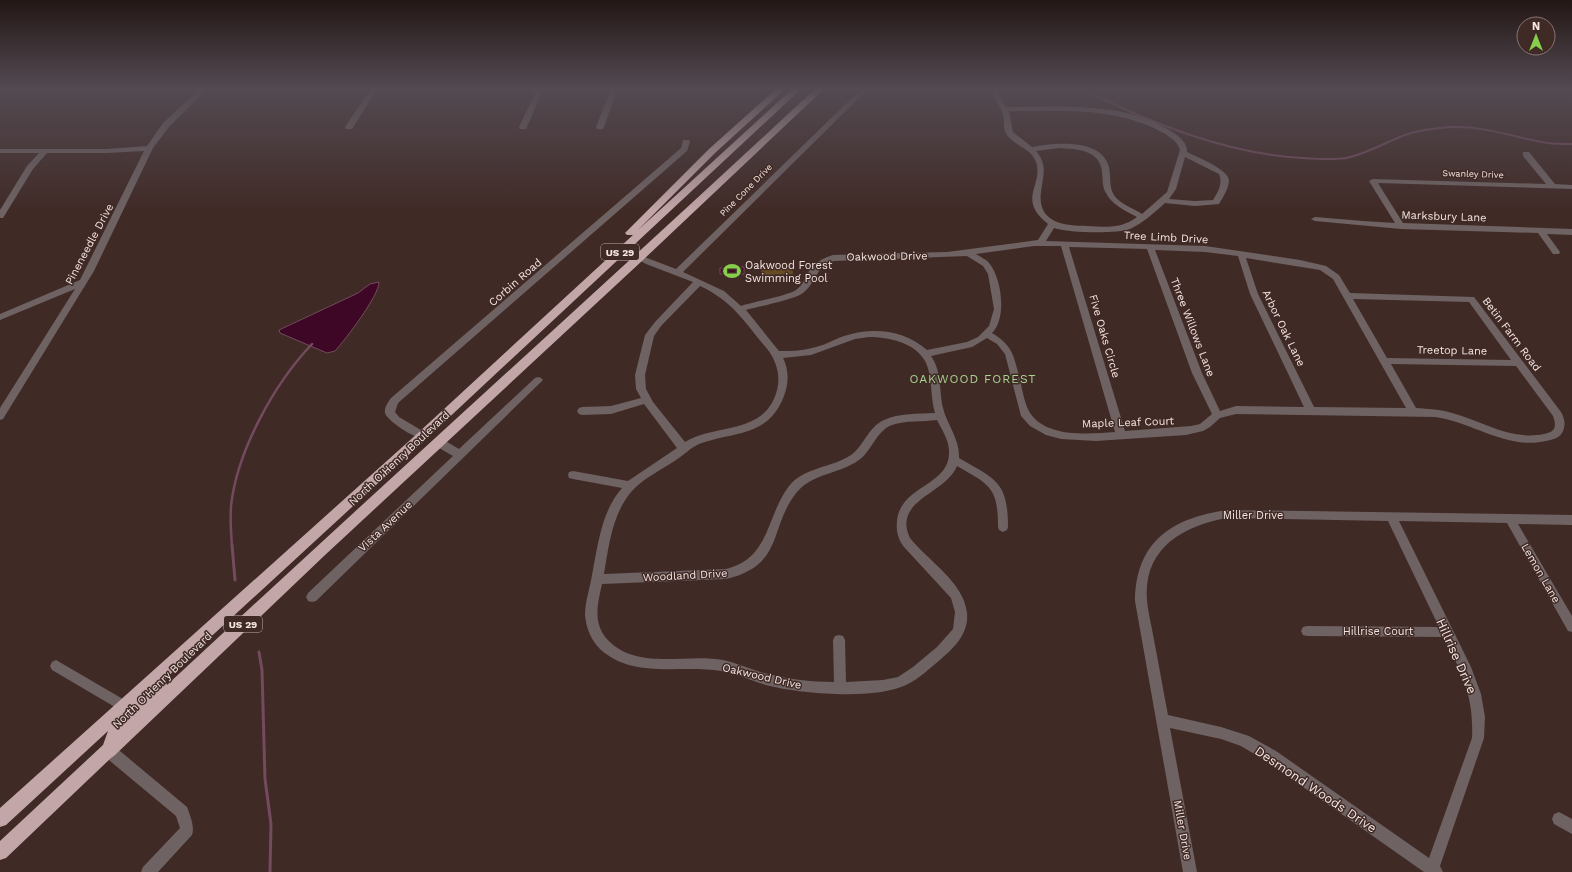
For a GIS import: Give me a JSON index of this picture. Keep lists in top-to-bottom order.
{
  "streets": {
    "highway": ["US 29", "North O'Henry Boulevard"],
    "street": [
      "Swanley Drive",
      "Pine Cone Drive",
      "Marksbury Lane",
      "Tree Limb Drive",
      "Pineneedle Drive",
      "Oakwood Drive",
      "Corbin Road",
      "Three Willows Lane",
      "Arbor Oak Lane",
      "Betin Farm Road",
      "Five Oaks Circle",
      "Treetop Lane",
      "Maple Leaf Court",
      "Miller Drive",
      "Vista Avenue",
      "Lemon Lane",
      "Woodland Drive",
      "Hillrise Court",
      "Hillrise Drive",
      "Desmond Woods Drive"
    ]
  },
  "crossings": [
    ["Swanley Drive", "Marksbury Lane"],
    ["Pine Cone Drive", "Oakwood Drive"],
    ["Tree Limb Drive", "Oakwood Drive"],
    ["Tree Limb Drive", "Three Willows Lane"],
    ["Tree Limb Drive", "Arbor Oak Lane"],
    ["Tree Limb Drive", "Betin Farm Road"],
    ["Tree Limb Drive", "Five Oaks Circle"],
    ["Oakwood Drive", "North O'Henry Boulevard"],
    ["Oakwood Drive", "Woodland Drive"],
    ["Corbin Road", "North O'Henry Boulevard"],
    ["Three Willows Lane", "Betin Farm Road"],
    ["Three Willows Lane", "Maple Leaf Court"],
    ["Arbor Oak Lane", "Betin Farm Road"],
    ["Betin Farm Road", "Treetop Lane"],
    ["Betin Farm Road", "Maple Leaf Court"],
    ["Five Oaks Circle", "Maple Leaf Court"],
    ["Miller Drive", "Lemon Lane"],
    ["Miller Drive", "Hillrise Drive"],
    ["Miller Drive", "Desmond Woods Drive"],
    ["Hillrise Court", "Hillrise Drive"],
    ["Hillrise Drive", "Desmond Woods Drive"]
  ],
  "districts": ["OAKWOOD FOREST"],
  "places": {
    "sports": ["Oakwood Forest Swimming Pool"]
  },
  "north": "top"
}
